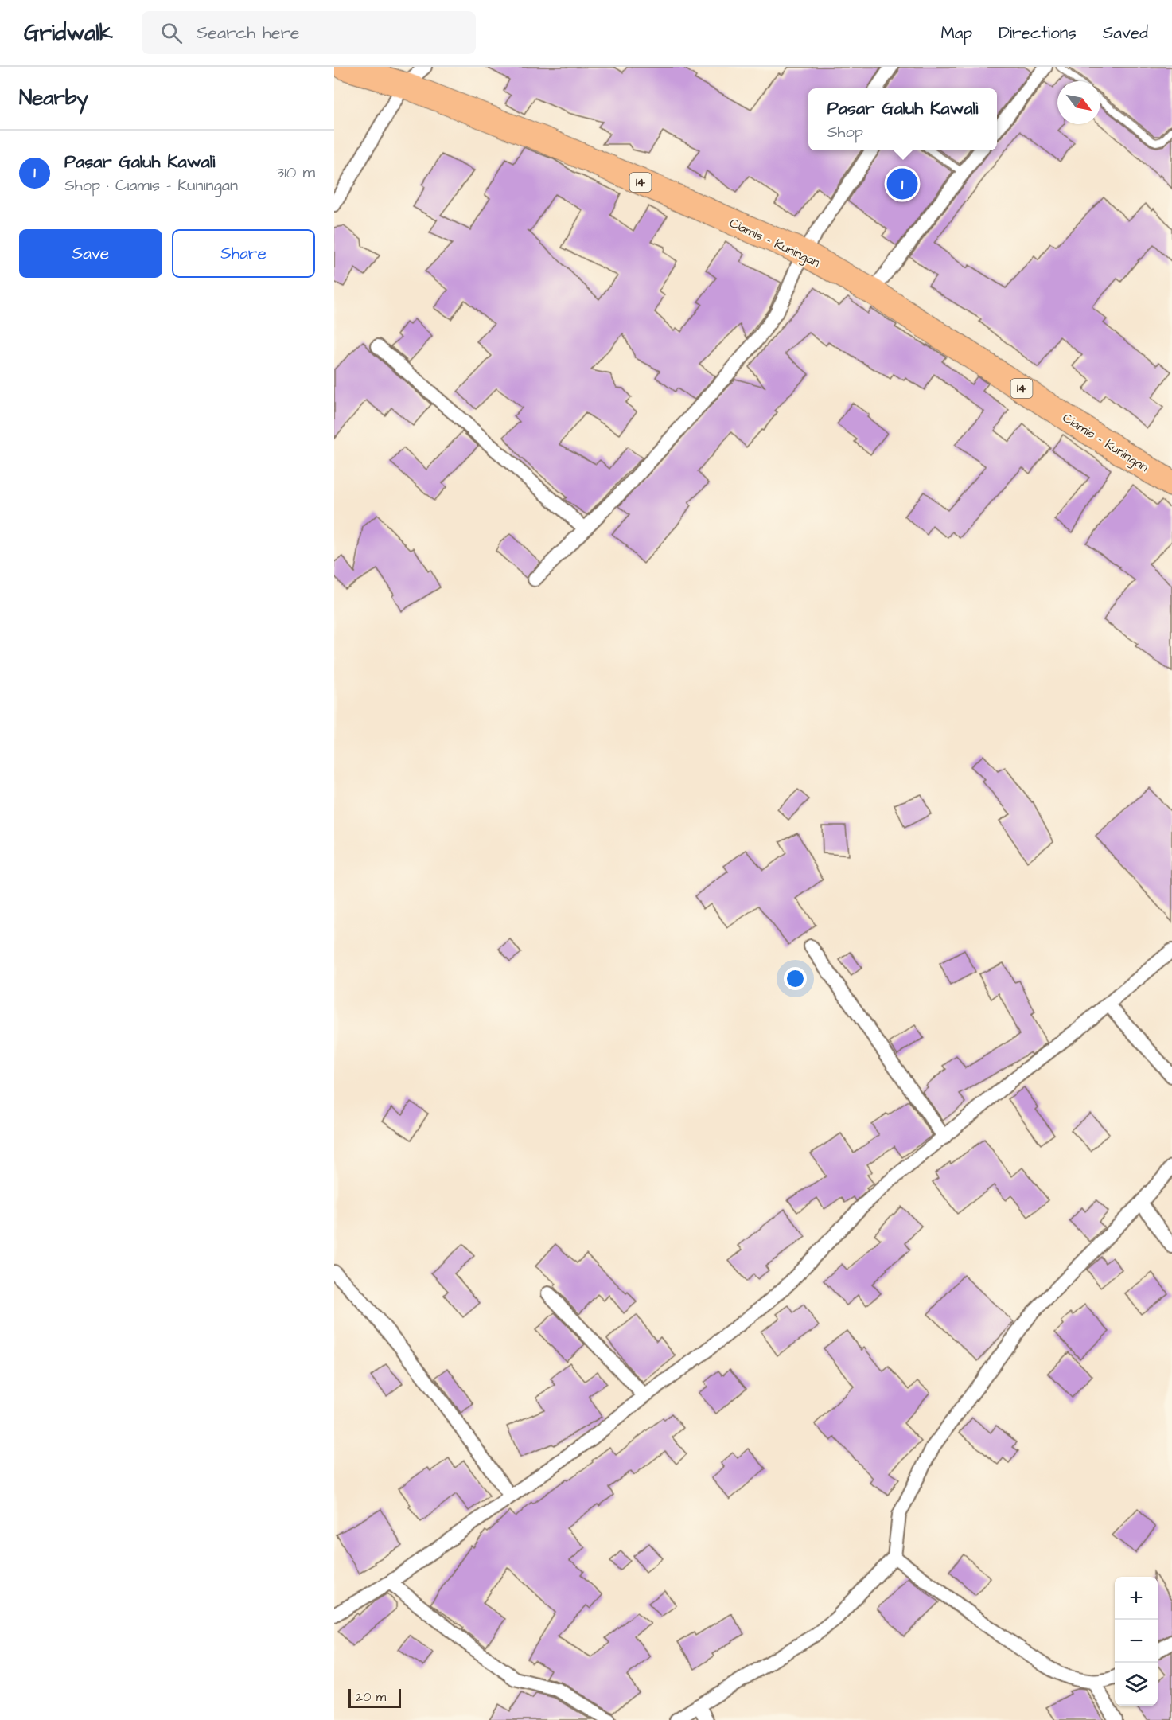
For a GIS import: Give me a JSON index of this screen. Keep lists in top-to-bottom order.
{
  "streets": {
    "highway": ["14", "Ciamis - Kuningan"]
  },
  "scale_bar": "20 m",
  "north": "bottom right",
  "page": {
    "header": "Gridwalk",
    "search": "Search here",
    "nav": ["Map", "Directions", "Saved"],
    "heading": "Nearby",
    "popup": ["Pasar Galuh Kawali", "Shop"],
    "list": [
      {
        "mark": "1",
        "name": "Pasar Galuh Kawali",
        "note": "Shop · Ciamis - Kuningan",
        "value": "310 m"
      }
    ],
    "pins": "1",
    "buttons": ["Save", "Share"],
    "map_buttons": ["+", "−"],
    "scale": "20 m"
  }
}
